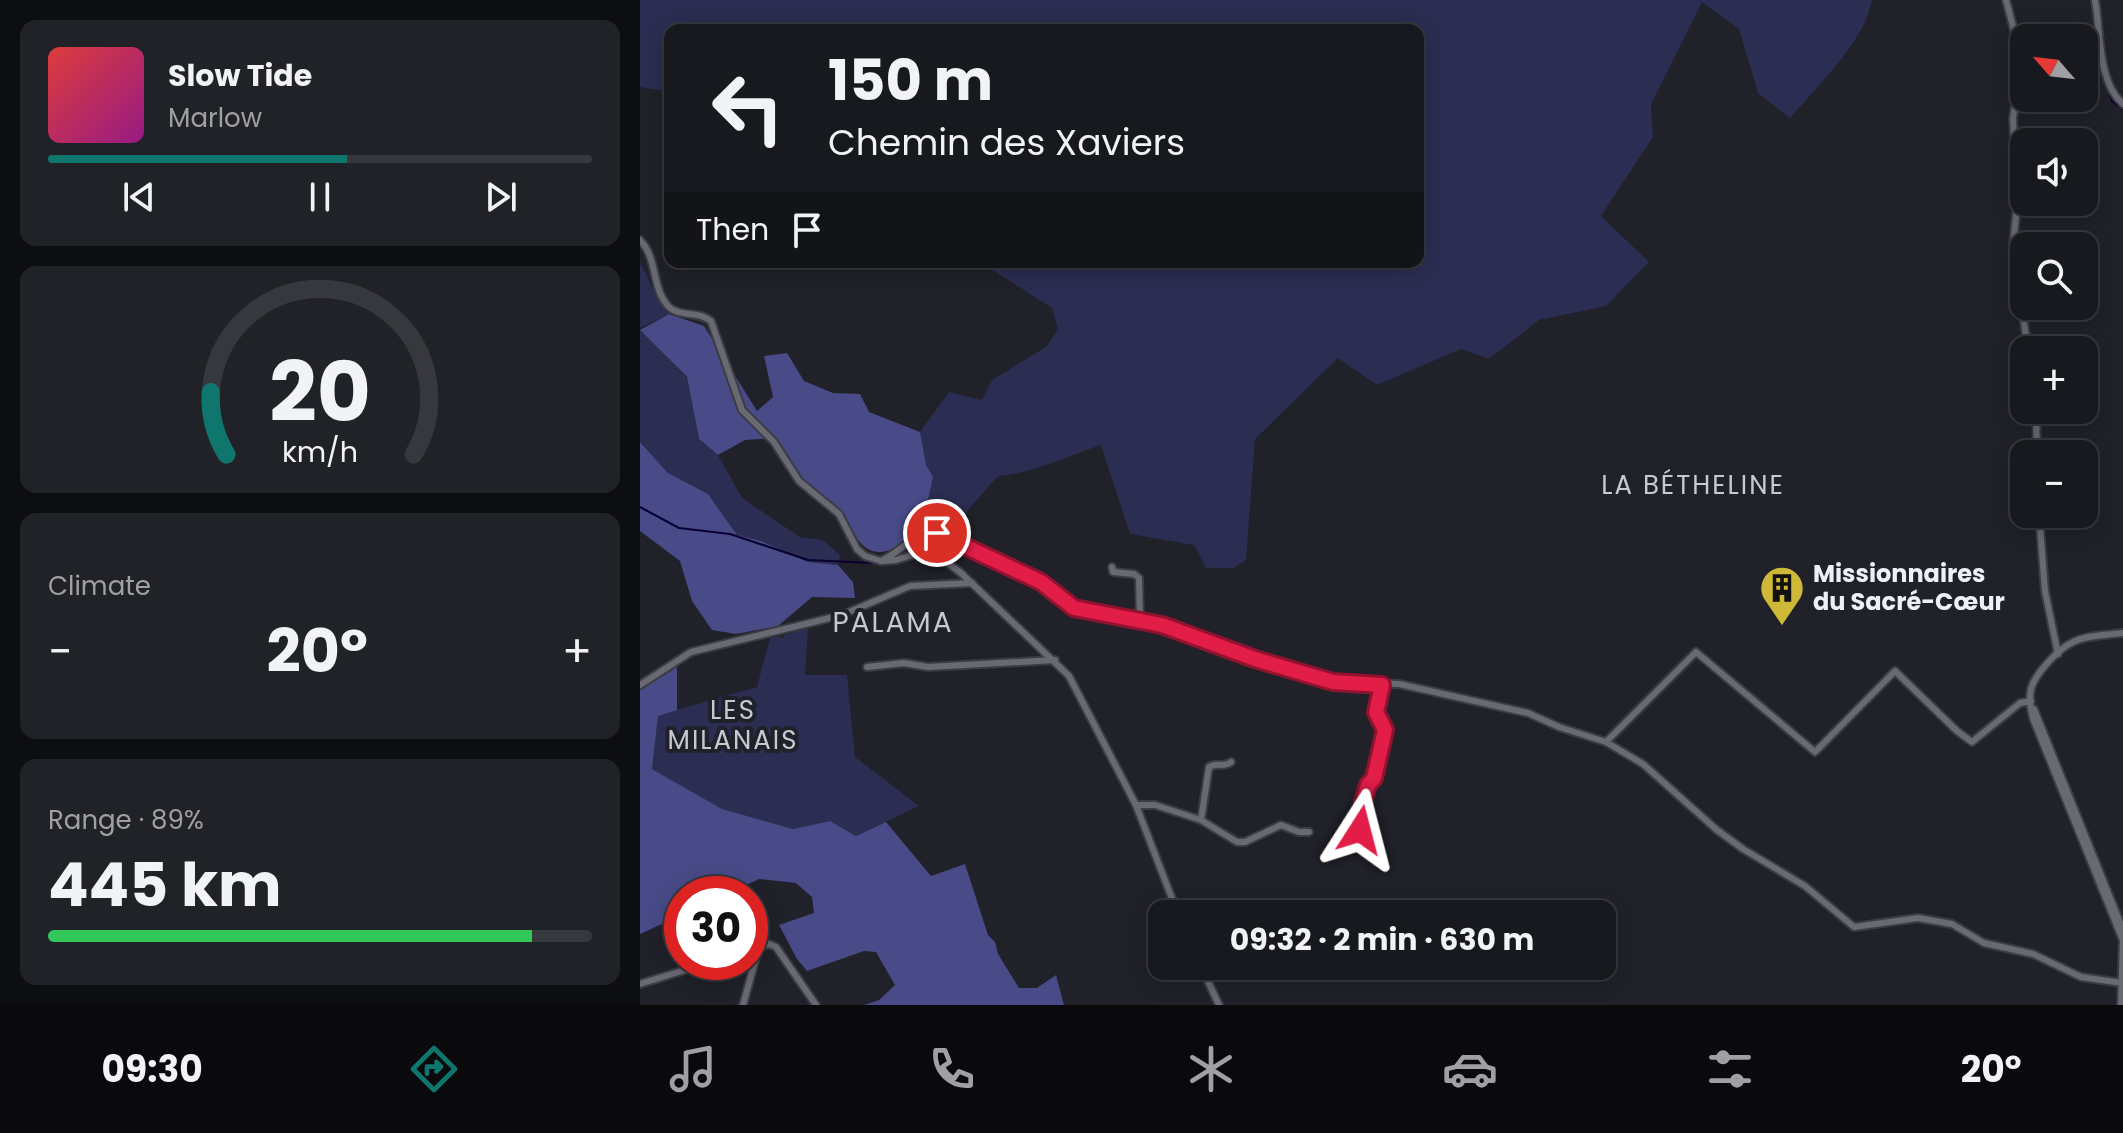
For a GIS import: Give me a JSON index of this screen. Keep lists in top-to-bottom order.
{
  "districts": ["LA BÉTHELINE", "PALAMA", "LES MILANAIS"],
  "places": {
    "building": ["Missionnaires du Sacré-Cœur"]
  },
  "north": "top left",
  "page": {
    "map_buttons": ["+", "−"],
    "turn": ["150 m", "Chemin des Xaviers"],
    "song": ["Slow Tide", "Marlow"],
    "then": "Then",
    "tile": [
      "Climate",
      ["Range · 89%", "445 km"]
    ],
    "heat": ["−", "20°", "+"],
    "limit": "30",
    "trip": "09:32 · 2 min · 630 m",
    "tabs": ["09:30", "20°"],
    "gauge": ["20", "km/h"]
  }
}
